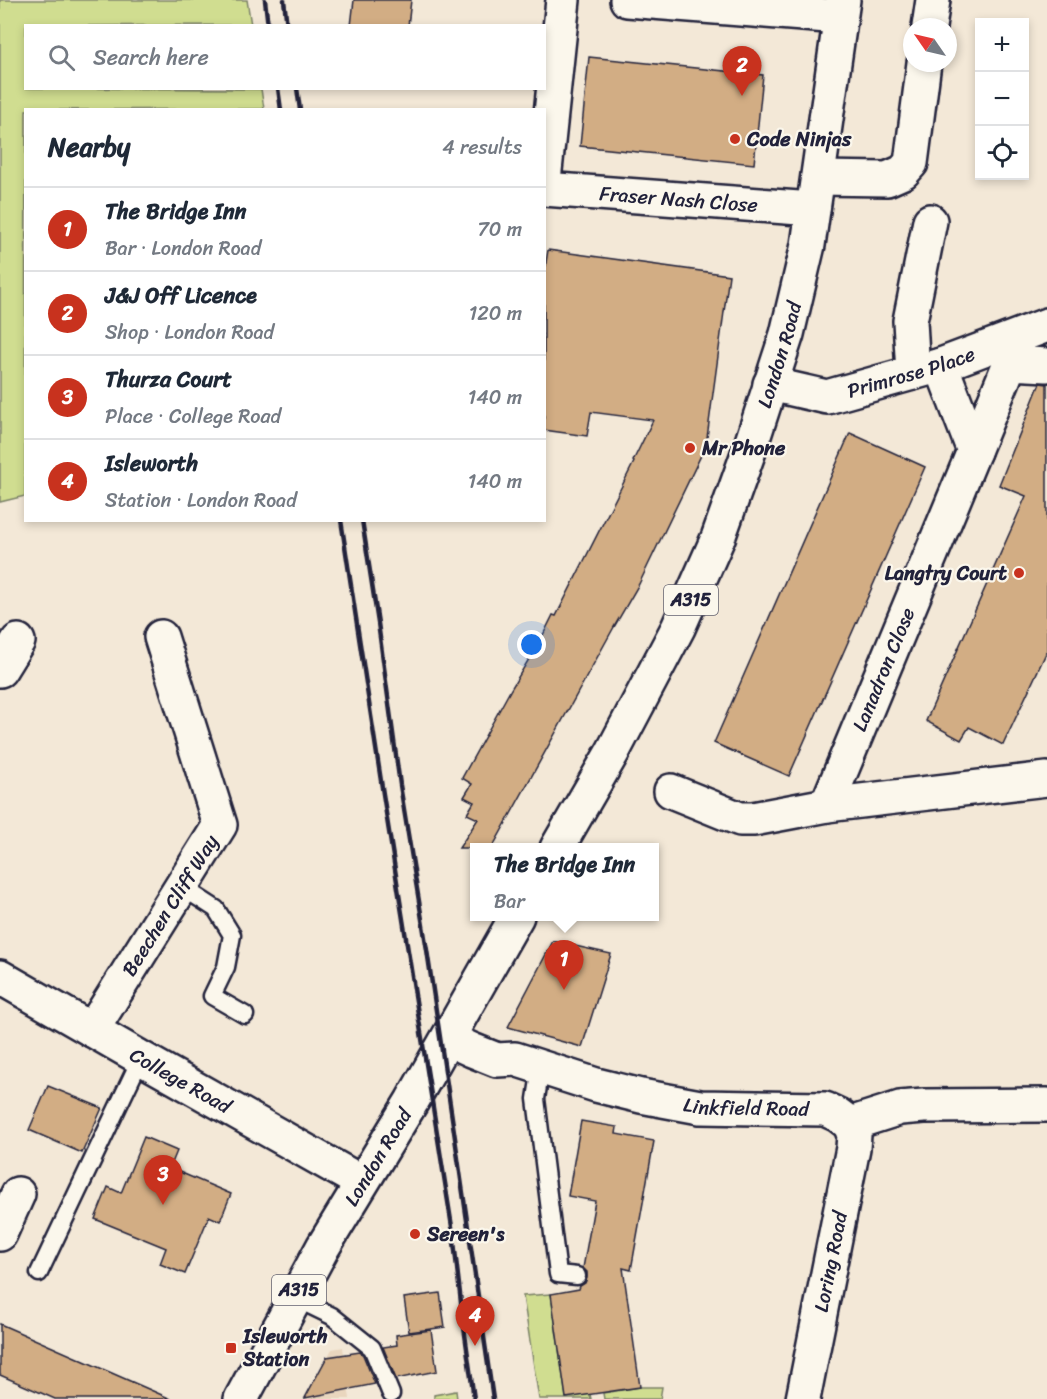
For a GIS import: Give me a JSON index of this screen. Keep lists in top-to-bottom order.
{
  "streets": {
    "street": [
      "Fraser Nash Close",
      "London Road",
      "Primrose Place",
      "A315",
      "Lanadron Close",
      "Beechen Cliff Way",
      "College Road",
      "Linkfield Road",
      "Loring Road"
    ]
  },
  "crossings": [
    ["Fraser Nash Close", "London Road"],
    ["London Road", "Primrose Place"],
    ["London Road", "College Road"],
    ["London Road", "Linkfield Road"],
    ["Beechen Cliff Way", "College Road"],
    ["Linkfield Road", "Loring Road"]
  ],
  "places": {
    "other": [
      "Code Ninjas",
      "Mr Phone",
      "Langtry Court",
      "Sereen's"
    ],
    "transit": ["Isleworth Station"]
  },
  "north": "top left",
  "page": {
    "map_buttons": ["+", "−"],
    "search": "Search here",
    "pins": [
      "2",
      "1",
      "3",
      "4"
    ],
    "heading": ["Nearby", "4 results"],
    "list": [
      {
        "mark": "1",
        "name": "The Bridge Inn",
        "note": "Bar · London Road",
        "value": "70 m"
      },
      {
        "mark": "2",
        "name": "J&J Off Licence",
        "note": "Shop · London Road",
        "value": "120 m"
      },
      {
        "mark": "3",
        "name": "Thurza Court",
        "note": "Place · College Road",
        "value": "140 m"
      },
      {
        "mark": "4",
        "name": "Isleworth",
        "note": "Station · London Road",
        "value": "140 m"
      }
    ],
    "popup": ["The Bridge Inn", "Bar"]
  }
}
